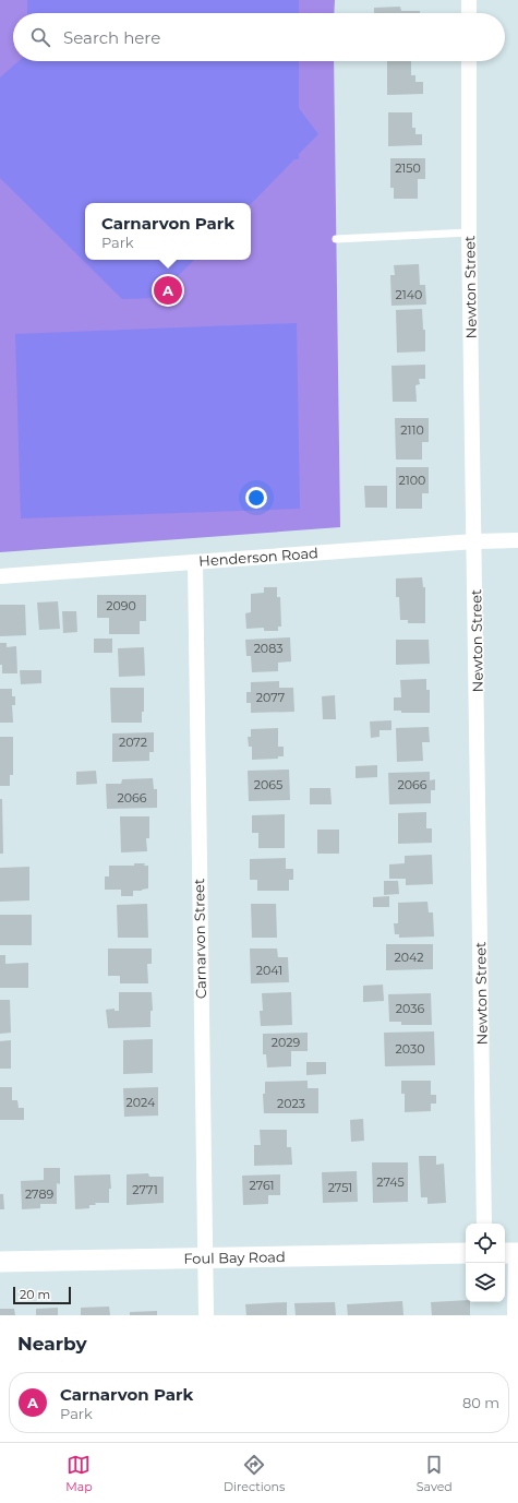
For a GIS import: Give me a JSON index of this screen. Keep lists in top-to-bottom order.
{
  "streets": {
    "main road": ["Foul Bay Road"],
    "street": ["Newton Street", "Henderson Road", "Carnarvon Street"]
  },
  "crossings": [
    ["Newton Street", "Henderson Road"],
    ["Henderson Road", "Carnarvon Street"],
    ["Carnarvon Street", "Foul Bay Road"]
  ],
  "house_numbers": [
    "2150",
    "2140",
    "2110",
    "2100",
    "2090",
    "2083",
    "2077",
    "2072",
    "2065",
    "2066",
    "2066",
    "2042",
    "2041",
    "2036",
    "2029",
    "2030",
    "2024",
    "2023",
    "2745",
    "2761",
    "2751",
    "2771",
    "2789"
  ],
  "scale_bar": "20 m",
  "page": {
    "search": "Search here",
    "popup": ["Carnarvon Park", "Park"],
    "pins": "A",
    "scale": "20 m",
    "heading": "Nearby",
    "list": [
      {
        "mark": "A",
        "name": "Carnarvon Park",
        "note": "Park",
        "value": "80 m"
      }
    ],
    "nav": ["Map", "Directions", "Saved"]
  }
}
